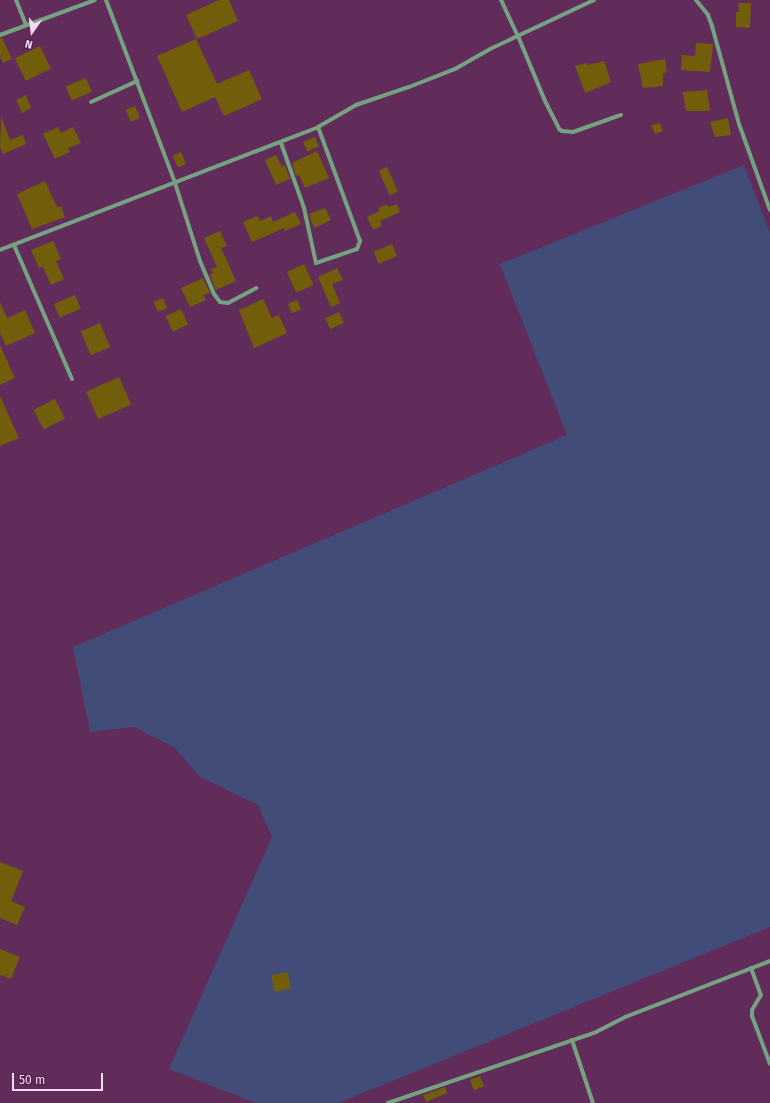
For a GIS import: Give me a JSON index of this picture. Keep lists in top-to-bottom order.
{
  "scale_bar": "50 m",
  "north": "bottom"
}
